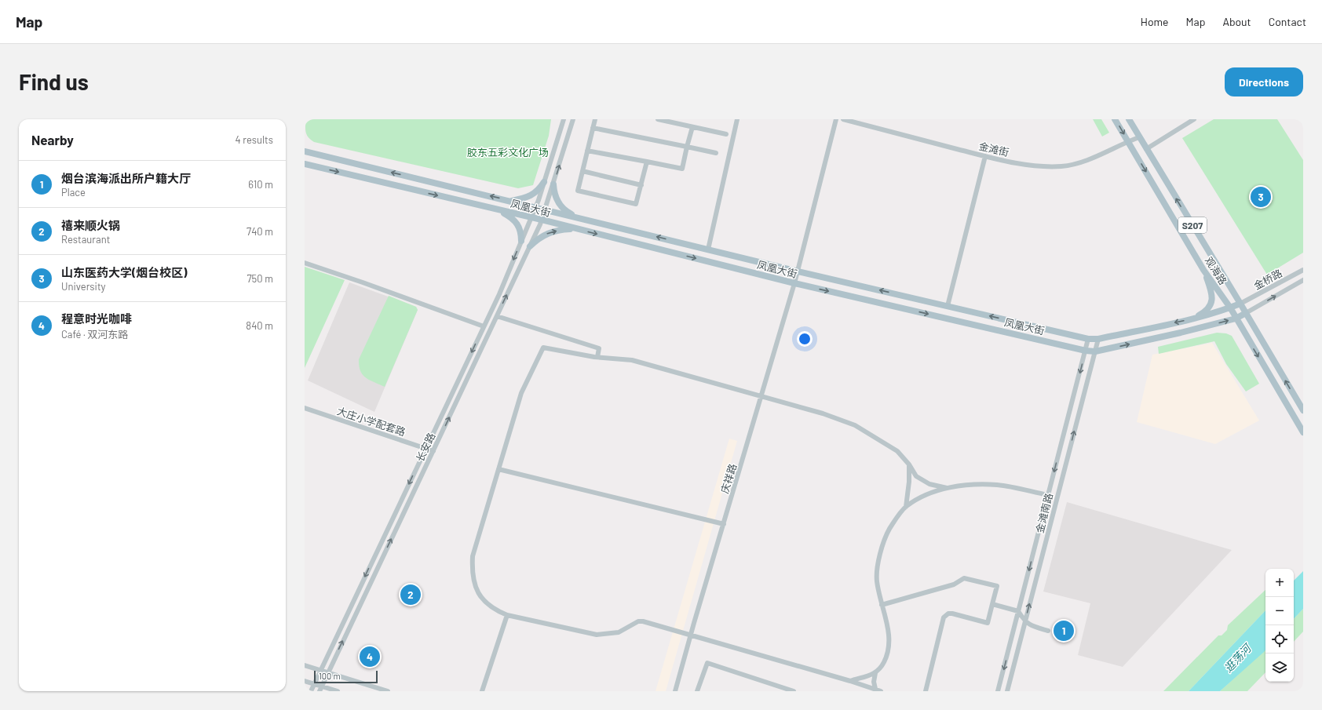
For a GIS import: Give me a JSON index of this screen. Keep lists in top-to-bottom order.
{
  "streets": {
    "main road": ["凤凰大街", "S207", "观海路"],
    "street": [
      "金滩街",
      "金桥路",
      "大庄小学配套路",
      "长安路",
      "庆祥路",
      "金滩南路"
    ]
  },
  "crossings": [
    ["金滩街", "观海路"],
    ["凤凰大街", "观海路"],
    ["凤凰大街", "金桥路"],
    ["凤凰大街", "长安路"],
    ["凤凰大街", "庆祥路"],
    ["凤凰大街", "金滩南路"],
    ["观海路", "金桥路"],
    ["大庄小学配套路", "长安路"]
  ],
  "water": ["逛荡河"],
  "parks": ["胶东五彩文化广场"],
  "scale_bar": "100 m",
  "page": {
    "header": "Map",
    "nav": [
      "Home",
      "Map",
      "About",
      "Contact"
    ],
    "buttons": "Directions",
    "title": "Find us",
    "heading": ["Nearby", "4 results"],
    "list": [
      {
        "mark": "1",
        "name": "烟台滨海派出所户籍大厅",
        "note": "Place",
        "value": "610 m"
      },
      {
        "mark": "2",
        "name": "禧来顺火锅",
        "note": "Restaurant",
        "value": "740 m"
      },
      {
        "mark": "3",
        "name": "山东医药大学(烟台校区)",
        "note": "University",
        "value": "750 m"
      },
      {
        "mark": "4",
        "name": "程意时光咖啡",
        "note": "Café · 双河东路",
        "value": "840 m"
      }
    ],
    "pins": [
      "3",
      "2",
      "1",
      "4"
    ],
    "map_buttons": ["+", "−"],
    "scale": "100 m"
  }
}
